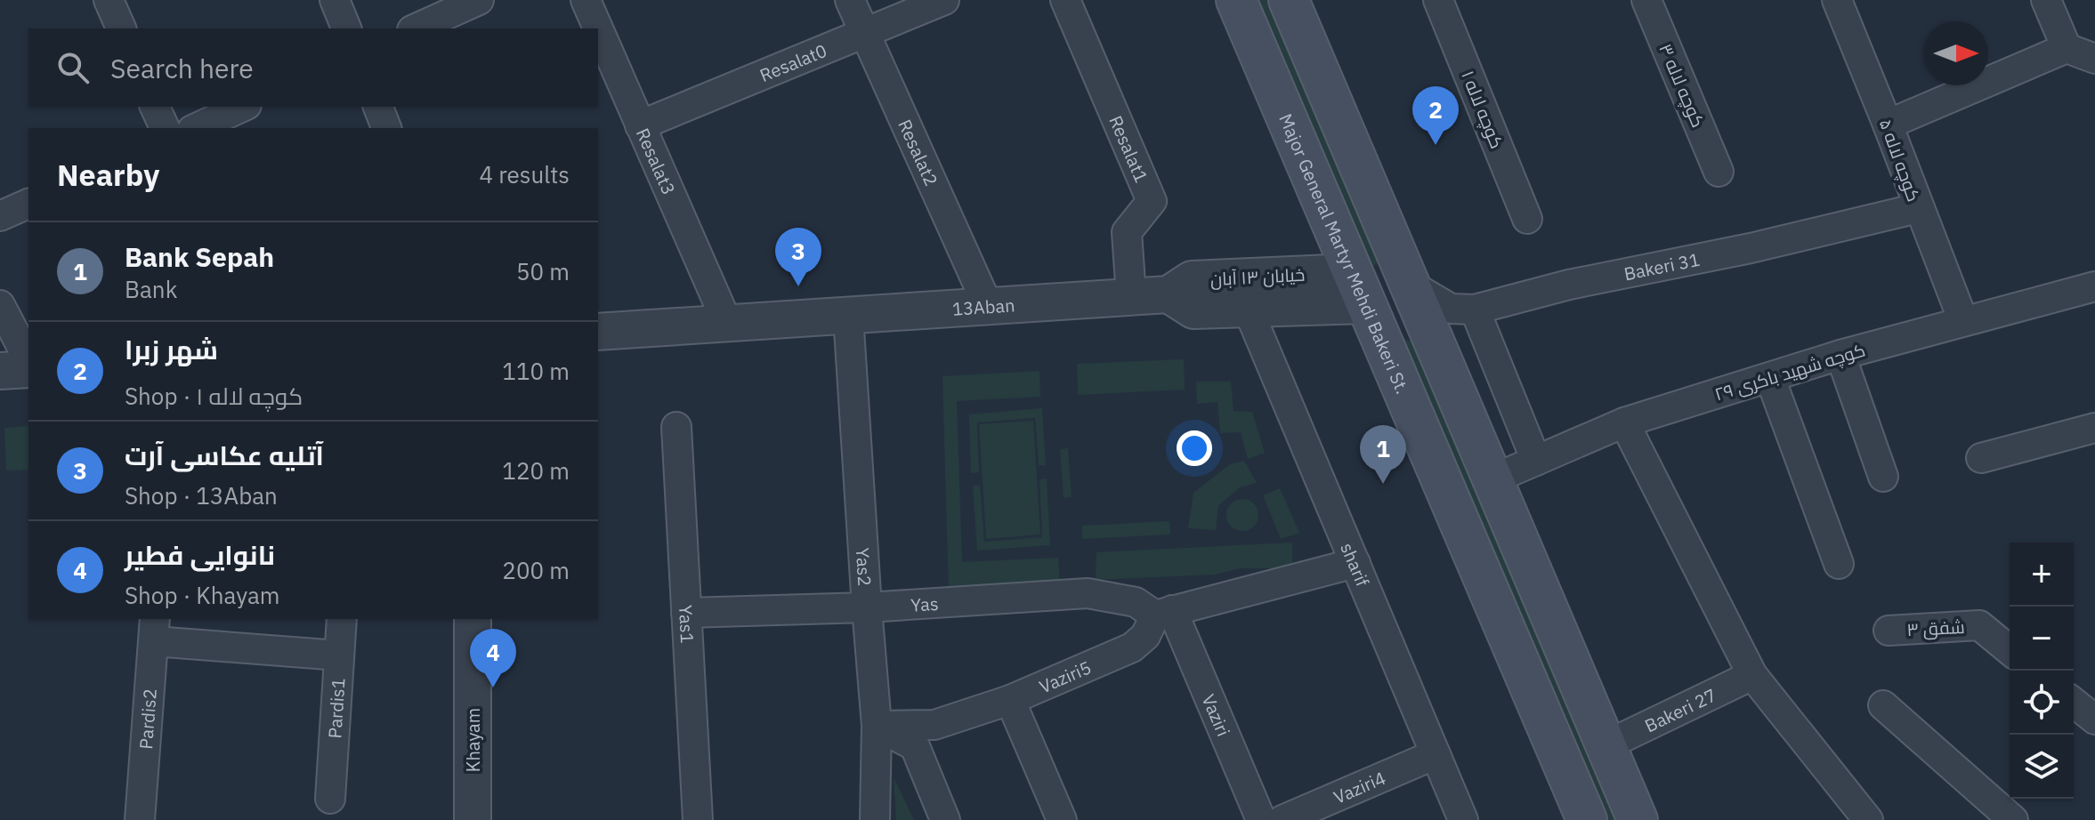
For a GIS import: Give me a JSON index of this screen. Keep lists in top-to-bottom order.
{
  "streets": {
    "main road": ["Major General Martyr Mehdi Bakeri St."],
    "street": [
      "Resalat0",
      "کوچه لاله ۳",
      "کوچه لاله ۱",
      "Resalat1",
      "Resalat2",
      "کوچه لاله ۵",
      "Resalat3",
      "Bakeri 31",
      "خیابان ۱۳ آبان",
      "13Aban",
      "کوچه شهید باکری ۲۹",
      "sharif",
      "Yas2",
      "Yas",
      "Yas1",
      "شفق ۳",
      "Vaziri5",
      "Pardis1",
      "Bakeri 27",
      "Vaziri",
      "Pardis2",
      "Khayam",
      "Vaziri4"
    ]
  },
  "crossings": [
    ["Resalat0", "Resalat2"],
    ["Resalat0", "Resalat3"],
    ["Resalat1", "13Aban"],
    ["Resalat2", "13Aban"],
    ["کوچه لاله ۵", "Bakeri 31"],
    ["کوچه لاله ۵", "کوچه شهید باکری ۲۹"],
    ["Resalat3", "13Aban"],
    ["Major General Martyr Mehdi Bakeri St.", "خیابان ۱۳ آبان"],
    ["Major General Martyr Mehdi Bakeri St.", "13Aban"],
    ["خیابان ۱۳ آبان", "13Aban"],
    ["13Aban", "sharif"],
    ["13Aban", "Yas2"],
    ["sharif", "Vaziri4"],
    ["Yas2", "Yas"],
    ["Yas2", "Vaziri5"],
    ["Yas", "Yas1"],
    ["Yas", "Vaziri5"],
    ["Yas", "Vaziri"],
    ["Vaziri5", "Vaziri"]
  ],
  "north": "right",
  "page": {
    "search": "Search here",
    "pins": [
      "2",
      "3",
      "1",
      "4"
    ],
    "heading": ["Nearby", "4 results"],
    "list": [
      {
        "mark": "1",
        "name": "Bank Sepah",
        "note": "Bank",
        "value": "50 m"
      },
      {
        "mark": "2",
        "name": "شهر زبرا",
        "note": "Shop · کوچه لاله ۱",
        "value": "110 m"
      },
      {
        "mark": "3",
        "name": "آتلیه عکاسی آرت",
        "note": "Shop · 13Aban",
        "value": "120 m"
      },
      {
        "mark": "4",
        "name": "نانوایی فطیر",
        "note": "Shop · Khayam",
        "value": "200 m"
      }
    ],
    "map_buttons": ["+", "−"]
  }
}
